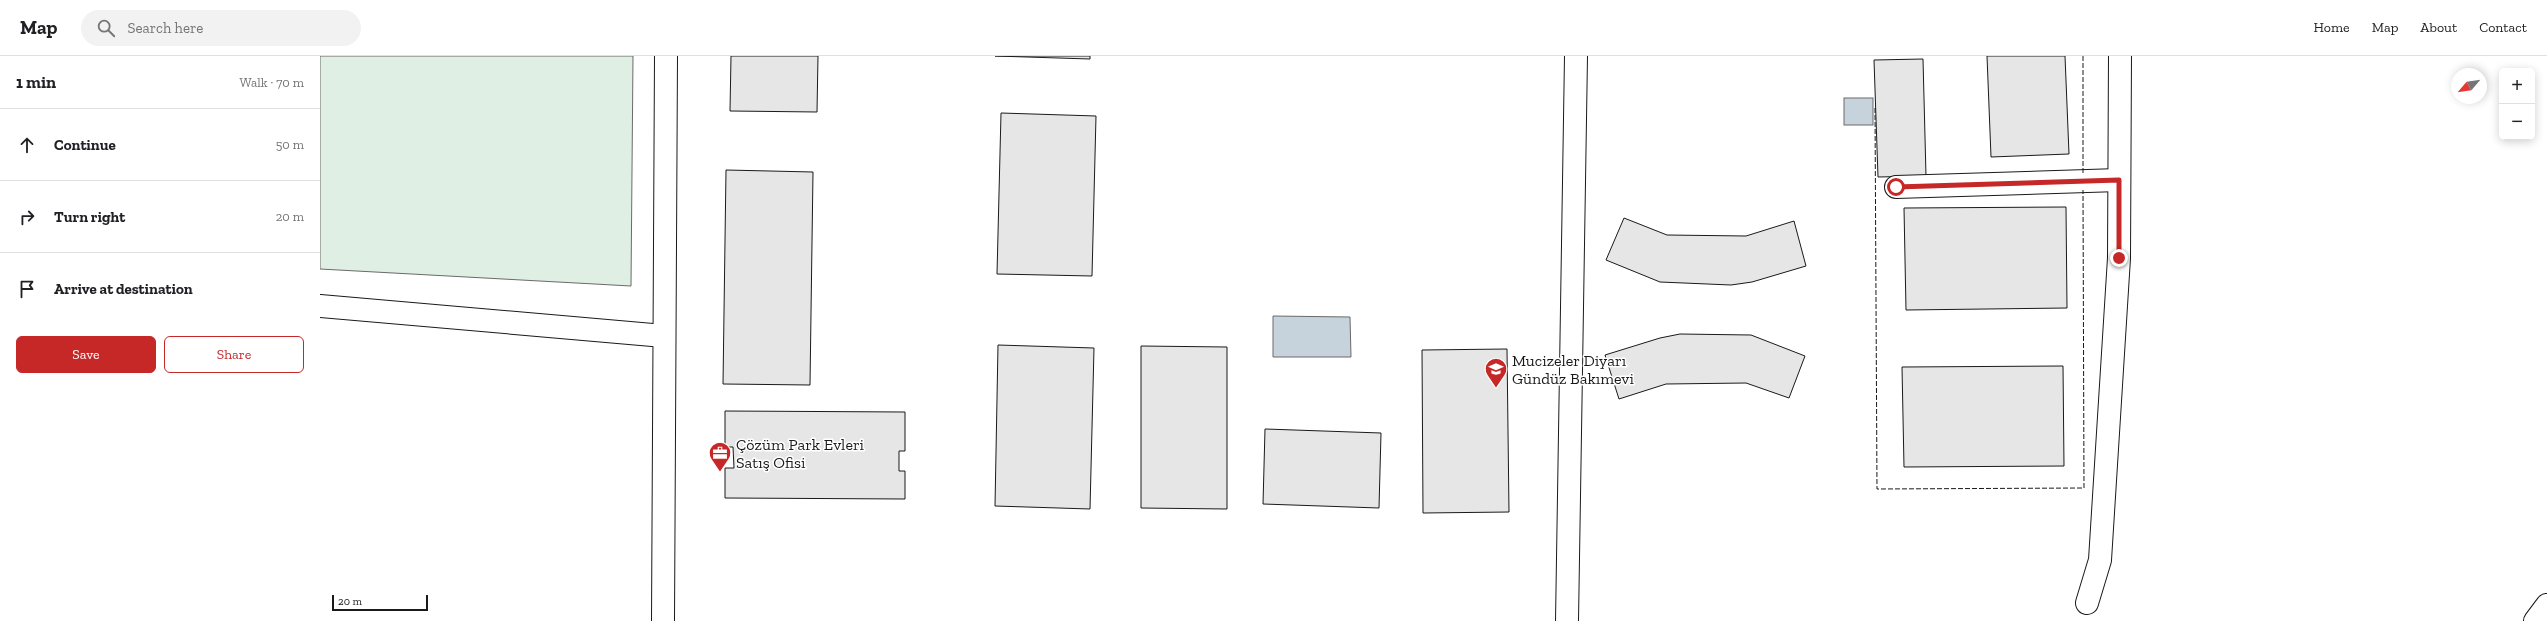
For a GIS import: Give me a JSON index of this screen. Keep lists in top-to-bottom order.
{
  "places": {
    "school or university": ["Mucizeler Diyarı Gündüz Bakımevi"],
    "office": ["Çözüm Park Evleri Satış Ofisi"]
  },
  "scale_bar": "20 m",
  "north": "bottom left",
  "page": {
    "header": "Map",
    "search": "Search here",
    "nav": [
      "Home",
      "Map",
      "About",
      "Contact"
    ],
    "heading": ["1 min", "Walk · 70 m"],
    "map_buttons": ["+", "−"],
    "list": [
      ["Continue", "50 m"],
      ["Turn right", "20 m"],
      "Arrive at destination"
    ],
    "buttons": ["Save", "Share"],
    "scale": "20 m"
  }
}
